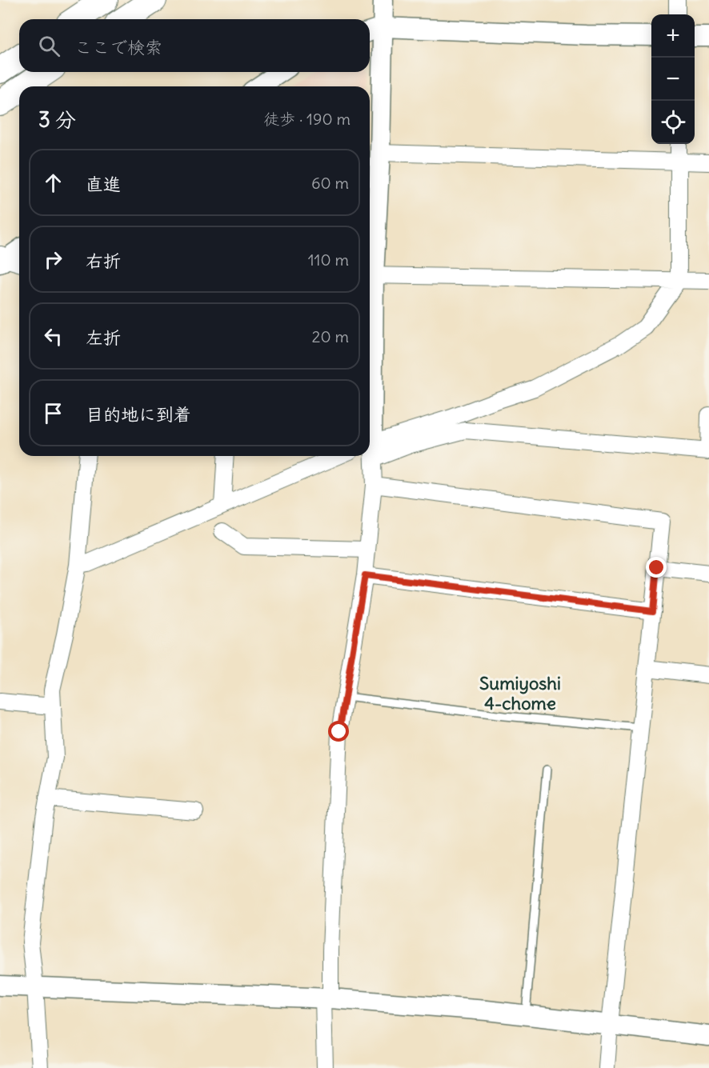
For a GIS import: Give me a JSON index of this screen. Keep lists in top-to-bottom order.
{
  "districts": ["Sumiyoshi 4-chome"],
  "page": {
    "map_buttons": ["+", "−"],
    "search": "ここで検索",
    "heading": ["3 分", "徒歩 · 190 m"],
    "list": [
      ["直進", "60 m"],
      ["右折", "110 m"],
      ["左折", "20 m"],
      "目的地に到着"
    ]
  }
}
